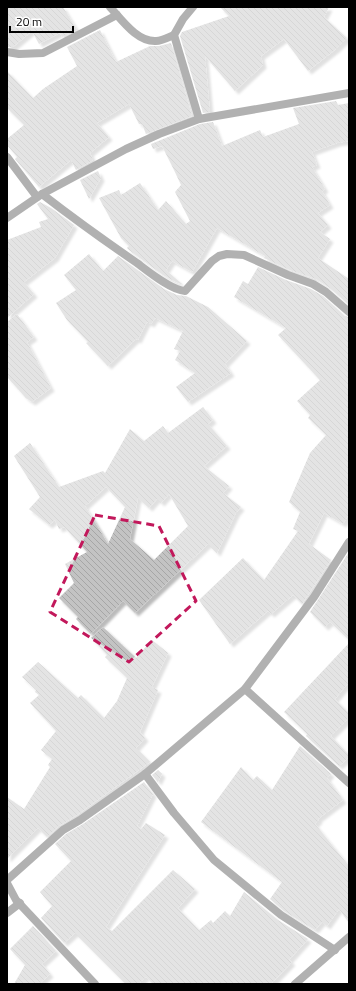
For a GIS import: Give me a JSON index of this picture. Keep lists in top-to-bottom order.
{
  "scale_bar": "20 m"
}
